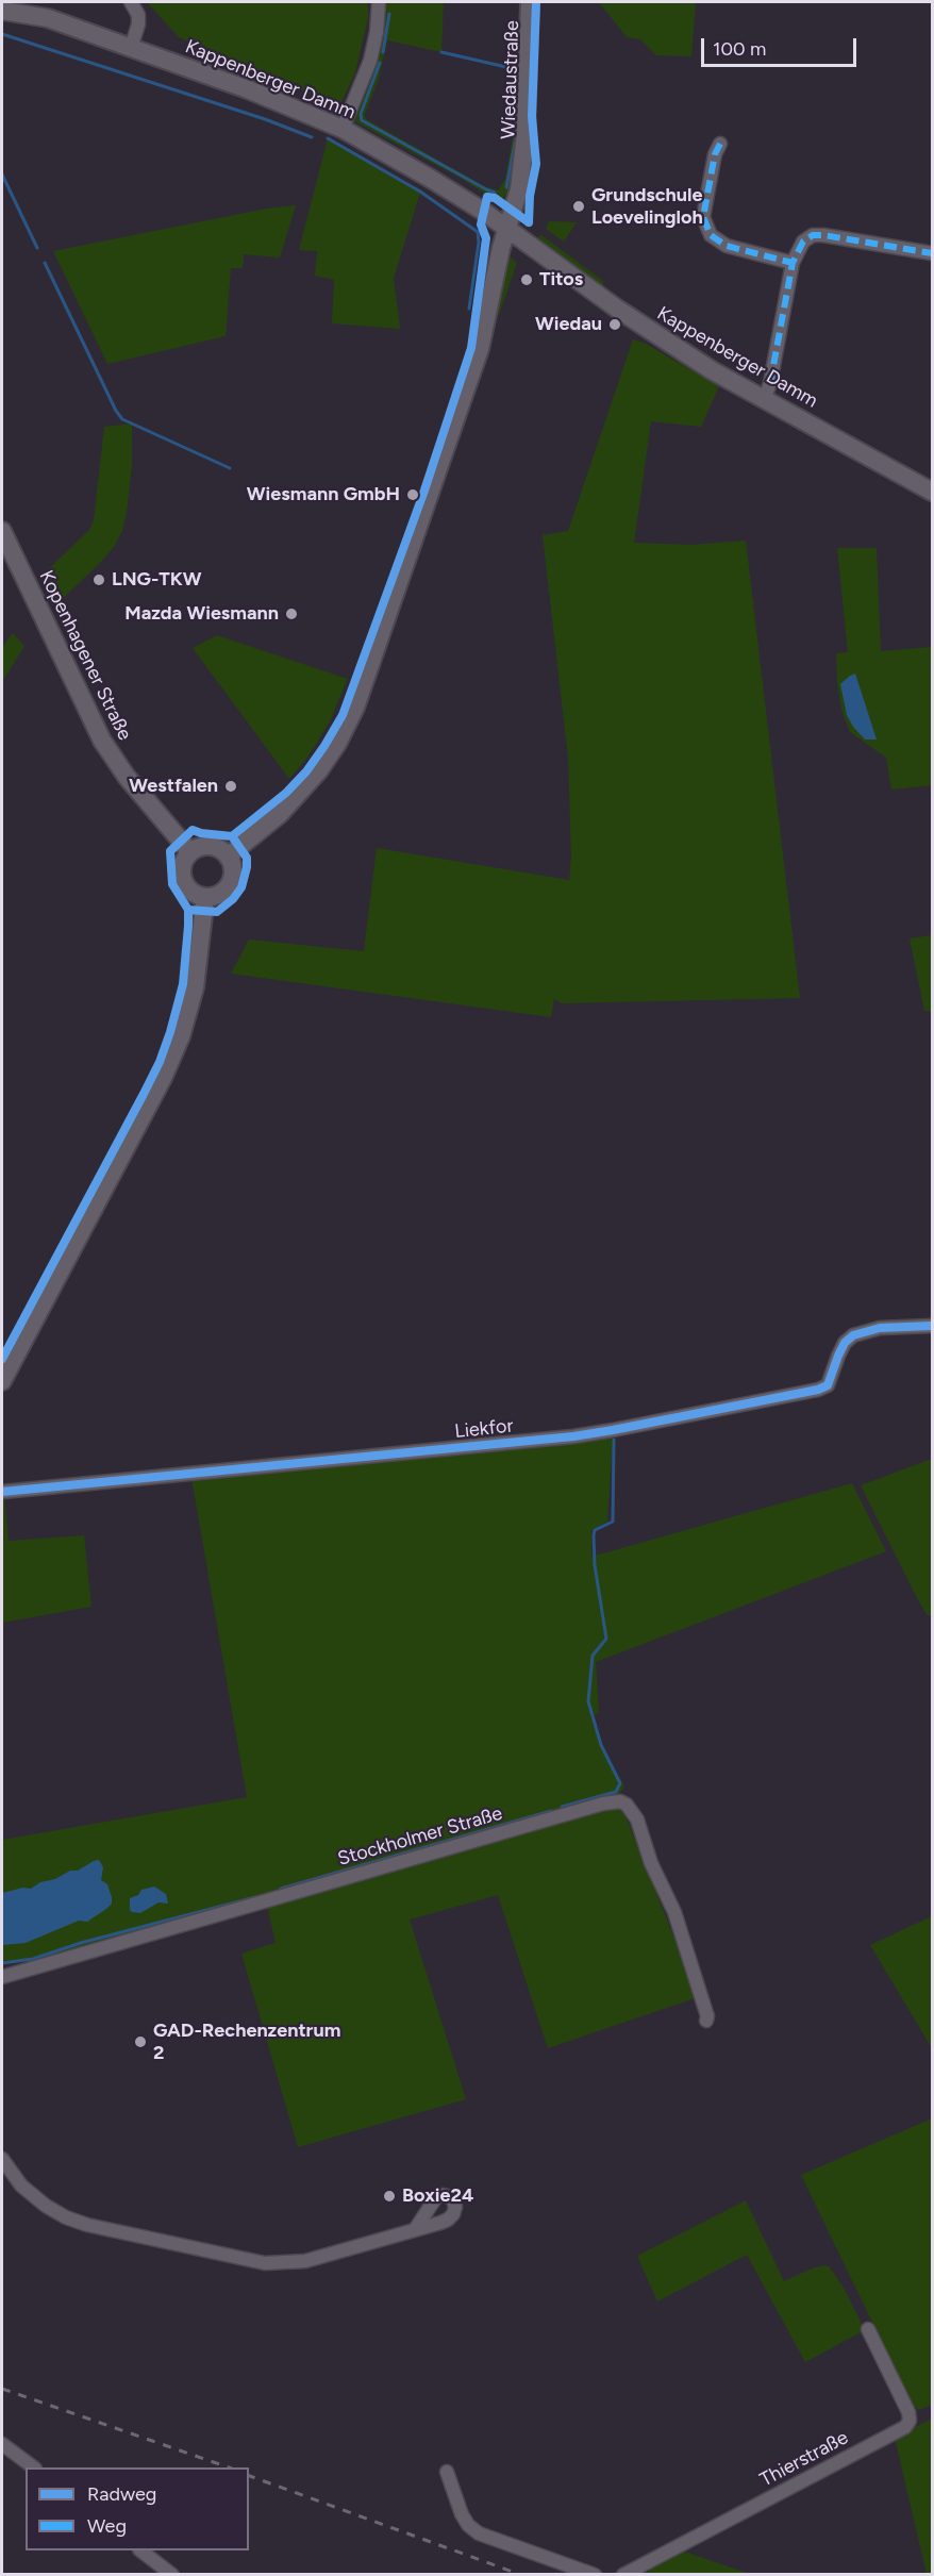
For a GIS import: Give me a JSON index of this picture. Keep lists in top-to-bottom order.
{
  "streets": {
    "main road": ["Kappenberger Damm", "Wiedaustraße", "Kopenhagener Straße"],
    "street": ["Liekfor", "Stockholmer Straße", "Thierstraße"]
  },
  "crossings": [
    ["Kappenberger Damm", "Wiedaustraße"],
    ["Wiedaustraße", "Kopenhagener Straße"]
  ],
  "places": [
    "Grundschule Loevelingloh",
    "Titos",
    "Wiedau",
    "Wiesmann GmbH",
    "LNG-TKW",
    "Mazda Wiesmann",
    "Westfalen",
    "GAD-Rechenzentrum 2",
    "Boxie24"
  ],
  "legend": ["Radweg", "Weg"],
  "scale_bar": "100 m"
}
